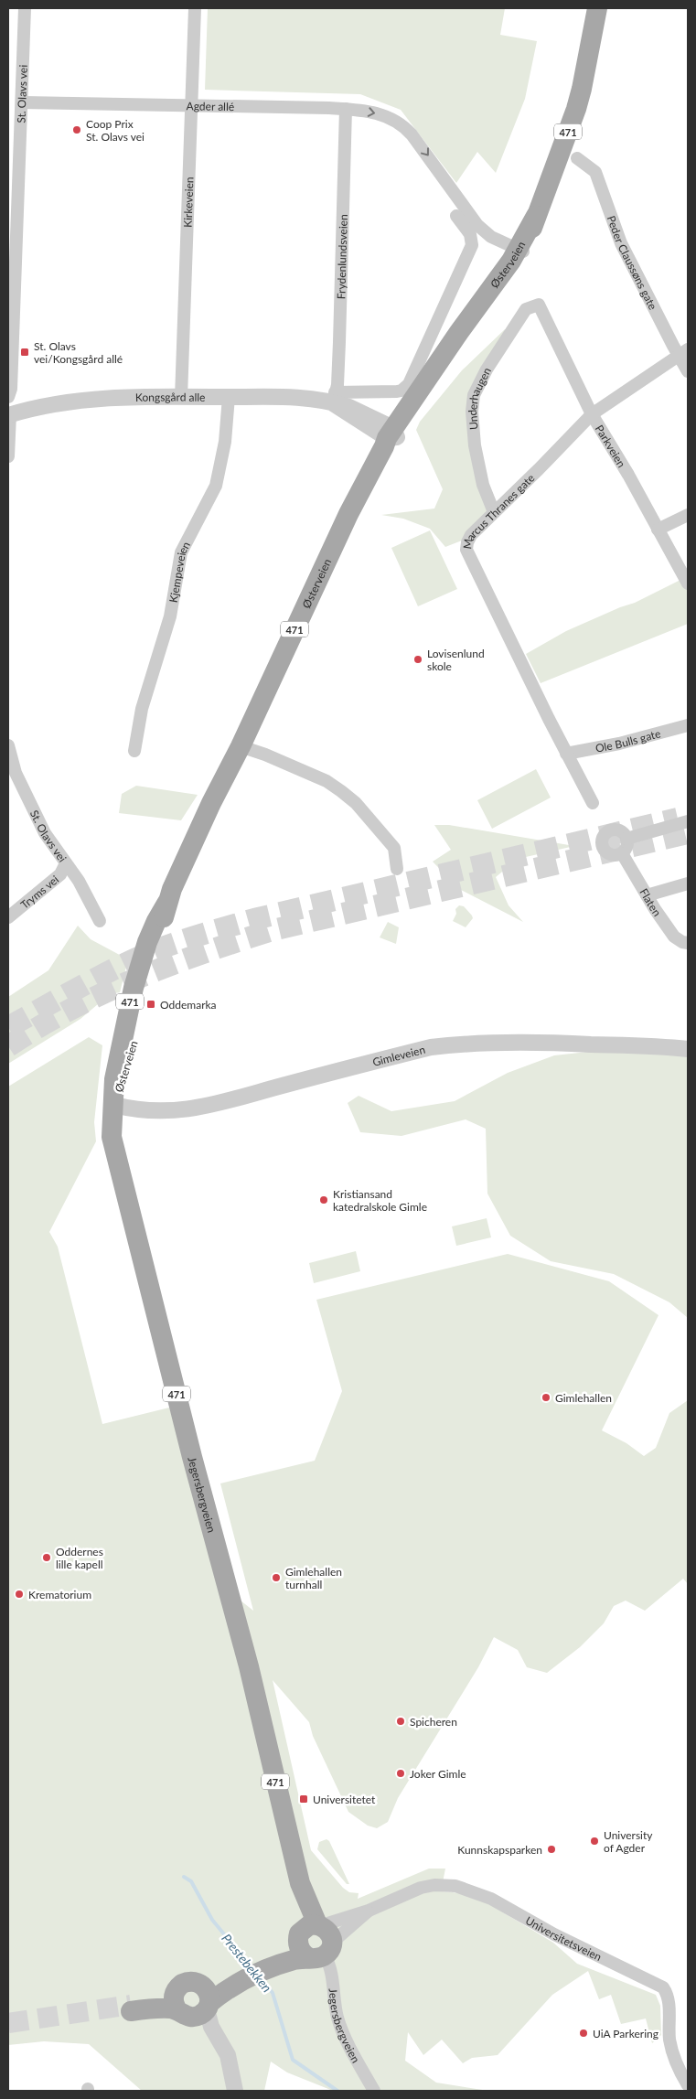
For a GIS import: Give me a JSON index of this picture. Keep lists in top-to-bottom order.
{
  "streets": {
    "main road": ["471", "Østerveien", "Jegersbergveien"],
    "street": [
      "St. Olavs vei",
      "Agder allé",
      "Kirkeveien",
      "Frydenlundsveien",
      "Peder Claussøns gate",
      "Kongsgård alle",
      "Underhaugen",
      "Parkveien",
      "Marcus Thranes gate",
      "Kjempeveien",
      "Ole Bulls gate",
      "Tryms vei",
      "Flaten",
      "Gimleveien",
      "Universitetsveien"
    ]
  },
  "crossings": [
    ["St. Olavs vei", "Agder allé"],
    ["St. Olavs vei", "Kongsgård alle"],
    ["St. Olavs vei", "Tryms vei"],
    ["Agder allé", "Kirkeveien"],
    ["Agder allé", "Frydenlundsveien"],
    ["Agder allé", "Østerveien"],
    ["471", "Jegersbergveien"],
    ["Kirkeveien", "Kongsgård alle"],
    ["Frydenlundsveien", "Kongsgård alle"],
    ["Peder Claussøns gate", "Marcus Thranes gate"],
    ["Østerveien", "Kongsgård alle"],
    ["Østerveien", "Gimleveien"],
    ["Østerveien", "Jegersbergveien"],
    ["Kongsgård alle", "Kjempeveien"],
    ["Underhaugen", "Parkveien"],
    ["Underhaugen", "Marcus Thranes gate"],
    ["Parkveien", "Marcus Thranes gate"],
    ["Marcus Thranes gate", "Ole Bulls gate"],
    ["Gimleveien", "Jegersbergveien"]
  ],
  "one_way": ["Agder allé"],
  "water": ["Prestebekken"],
  "places": {
    "other": [
      "Coop Prix St. Olavs vei",
      "Lovisenlund skole",
      "Kristiansand katedralskole Gimle",
      "Gimlehallen",
      "Oddernes lille kapell",
      "Gimlehallen turnhall",
      "Krematorium",
      "Spicheren",
      "Joker Gimle",
      "University of Agder",
      "Kunnskapsparken",
      "UiA Parkering"
    ],
    "transit": ["St. Olavs vei/Kongsgård allé", "Oddemarka", "Universitetet"]
  }
}
